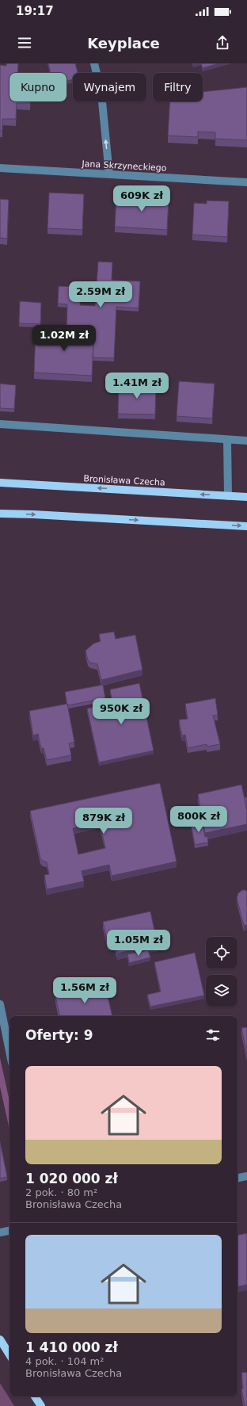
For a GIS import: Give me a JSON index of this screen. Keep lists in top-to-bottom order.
{
  "streets": {
    "main road": ["Bronisława Czecha"],
    "street": ["Jana Skrzyneckiego"]
  },
  "page": {
    "status": "19:17",
    "header": "Keyplace",
    "chip": ["Kupno", "Wynajem", "Filtry"],
    "price": [
      "609K zł",
      "2.59M zł",
      "1.02M zł",
      "1.41M zł",
      "950K zł",
      "800K zł",
      "879K zł",
      "1.05M zł",
      "1.56M zł"
    ],
    "heading": "Oferty: 9",
    "list": [
      {
        "name": "1 020 000 zł",
        "note": "2 pok. · 80 m² · Bronisława Czecha"
      },
      {
        "name": "1 410 000 zł",
        "note": "4 pok. · 104 m² · Bronisława Czecha"
      }
    ]
  }
}
